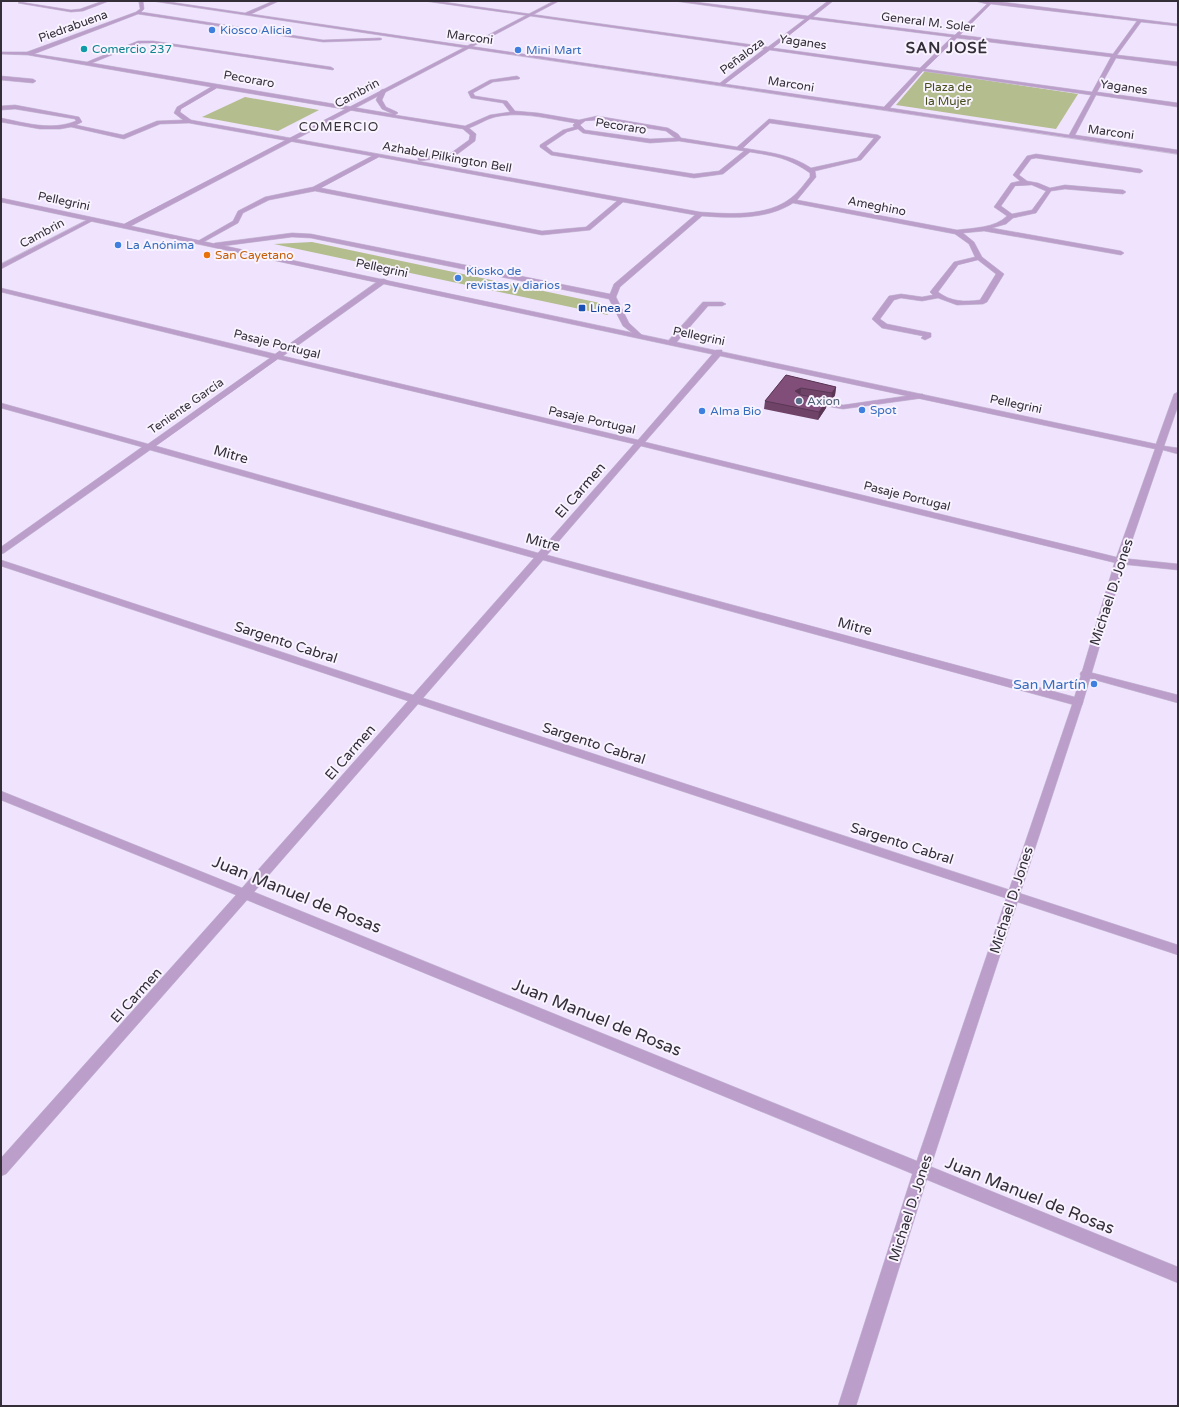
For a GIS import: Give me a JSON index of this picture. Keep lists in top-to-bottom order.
{
  "streets": {
    "street": [
      "General M. Soler",
      "Piedrabuena",
      "Marconi",
      "Yaganes",
      "Peñaloza",
      "Pecoraro",
      "Cambrin",
      "Azhabel Pilkington Bell",
      "Pellegrini",
      "Ameghino",
      "Pasaje Portugal",
      "Teniente García",
      "Mitre",
      "El Carmen",
      "Michael D. Jones",
      "Sargento Cabral",
      "Juan Manuel de Rosas"
    ]
  },
  "crossings": [
    ["General M. Soler", "Peñaloza"],
    ["Piedrabuena", "Marconi"],
    ["Piedrabuena", "Pecoraro"],
    ["Marconi", "Peñaloza"],
    ["Marconi", "Cambrin"],
    ["Yaganes", "Peñaloza"],
    ["Yaganes", "Cambrin"],
    ["Pecoraro", "Cambrin"],
    ["Cambrin", "Azhabel Pilkington Bell"],
    ["Cambrin", "Pellegrini"],
    ["Pellegrini", "Teniente García"],
    ["Pellegrini", "El Carmen"],
    ["Pellegrini", "Michael D. Jones"],
    ["Pasaje Portugal", "Teniente García"],
    ["Pasaje Portugal", "El Carmen"],
    ["Pasaje Portugal", "Michael D. Jones"],
    ["Teniente García", "Mitre"],
    ["Mitre", "El Carmen"],
    ["Mitre", "Michael D. Jones"],
    ["El Carmen", "Sargento Cabral"],
    ["El Carmen", "Juan Manuel de Rosas"],
    ["Michael D. Jones", "Sargento Cabral"],
    ["Michael D. Jones", "Juan Manuel de Rosas"]
  ],
  "districts": ["SAN JOSÉ", "COMERCIO"],
  "parks": ["Plaza de la Mujer"],
  "places": {
    "other": [
      "Kiosco Alicia",
      "Comercio 237",
      "Mini Mart",
      "La Anónima",
      "San Cayetano",
      "Kiosko de revistas y diarios",
      "Axion",
      "Spot",
      "Alma Bio",
      "San Martín"
    ],
    "transit": ["Línea 2"]
  }
}
